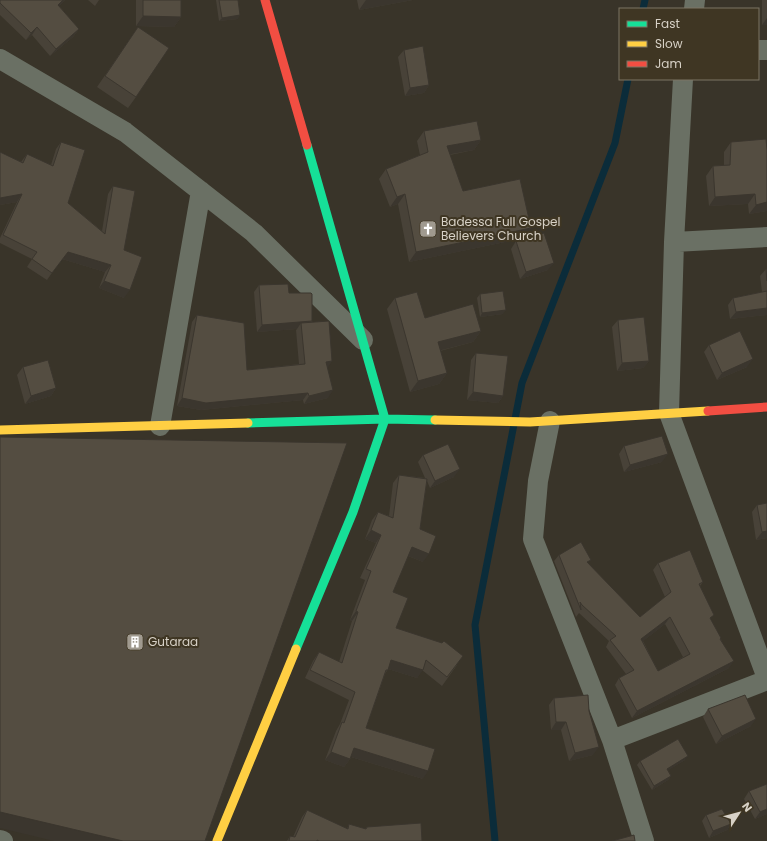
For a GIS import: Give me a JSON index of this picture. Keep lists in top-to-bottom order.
{
  "places": {
    "church": ["Badessa Full Gospel Believers Church"],
    "building": ["Gutaraa"]
  },
  "legend": ["Fast", "Slow", "Jam"],
  "north": "top right"
}
